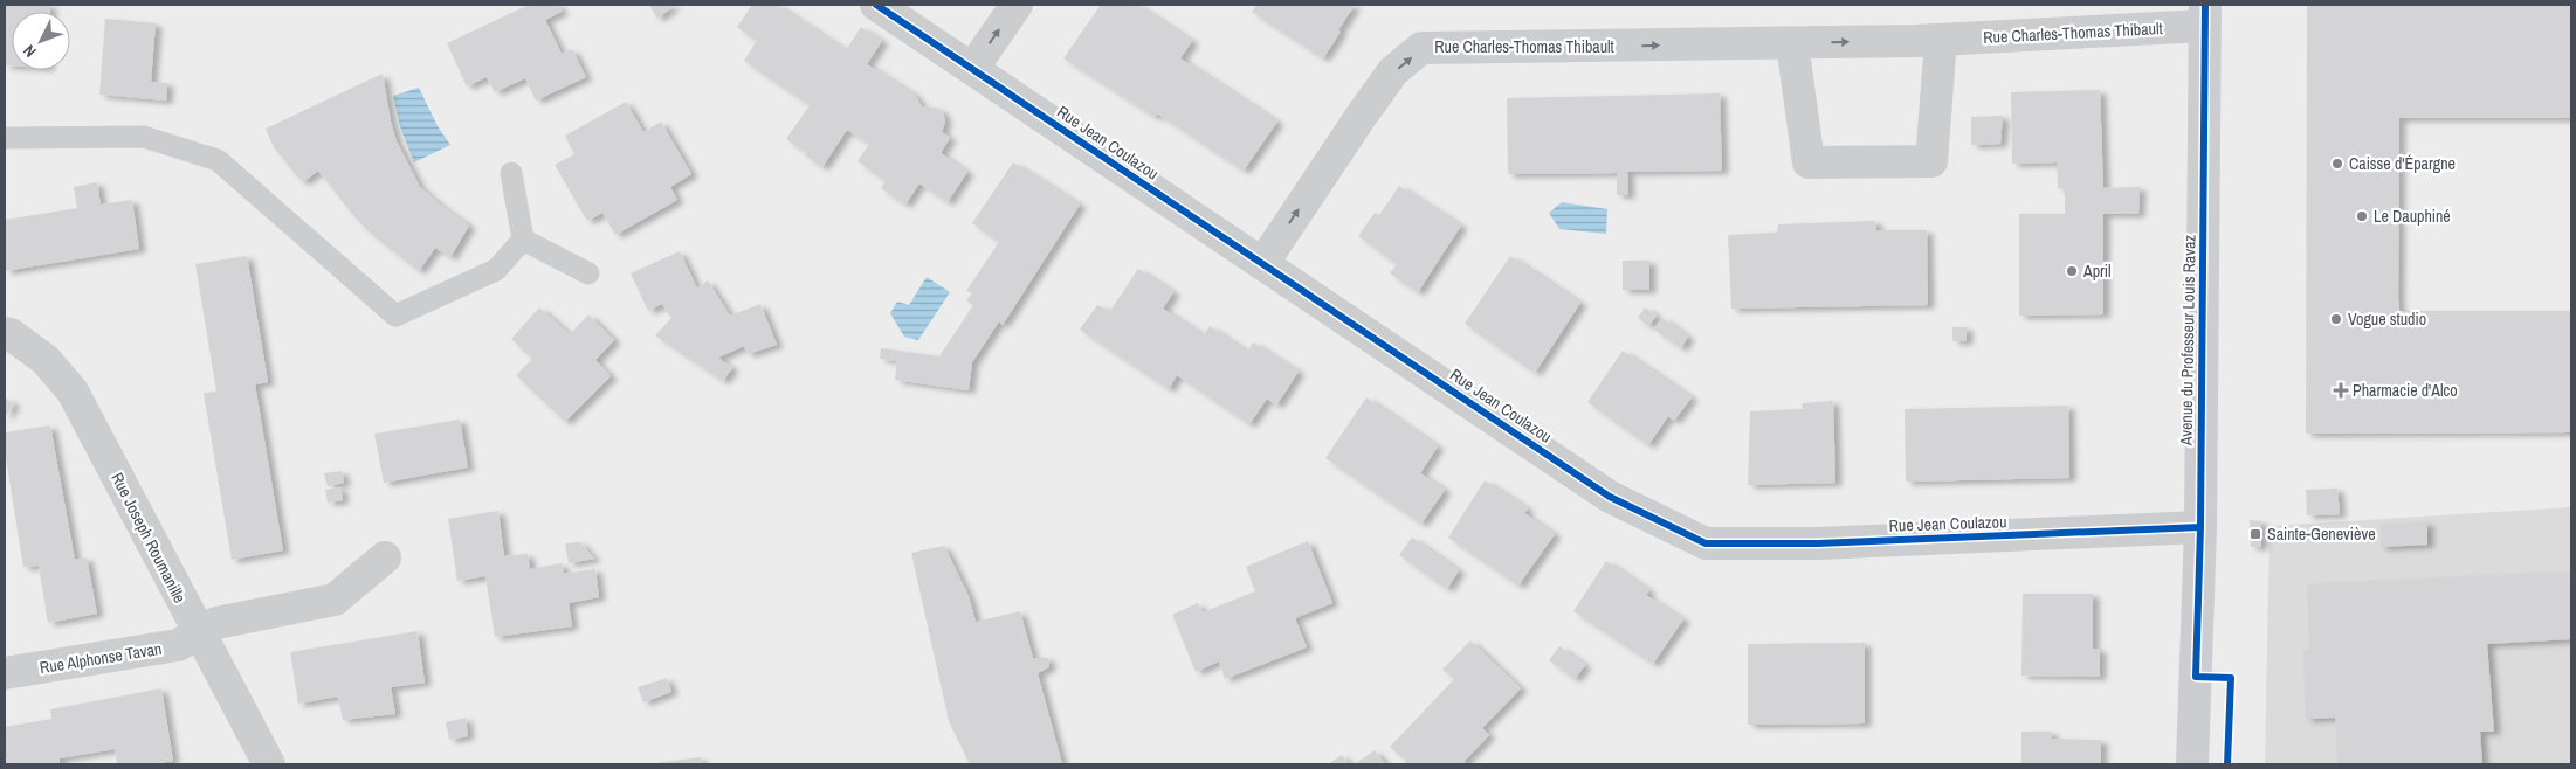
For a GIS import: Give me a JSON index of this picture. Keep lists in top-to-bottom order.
{
  "streets": {
    "street": [
      "Rue Charles-Thomas Thibault",
      "Rue Jean Coulazou",
      "Avenue du Professeur Louis Ravaz",
      "Rue Joseph Roumanille",
      "Rue Alphonse Tavan"
    ]
  },
  "crossings": [
    ["Rue Charles-Thomas Thibault", "Rue Jean Coulazou"],
    ["Rue Charles-Thomas Thibault", "Avenue du Professeur Louis Ravaz"],
    ["Rue Jean Coulazou", "Avenue du Professeur Louis Ravaz"],
    ["Rue Joseph Roumanille", "Rue Alphonse Tavan"]
  ],
  "one_way": ["Rue Charles-Thomas Thibault"],
  "places": {
    "other": [
      "Caisse d'Épargne",
      "Le Dauphiné",
      "April",
      "Vogue studio"
    ],
    "health": ["Pharmacie d'Alco"],
    "transit": ["Sainte-Geneviève"]
  },
  "north": "bottom left"
}
